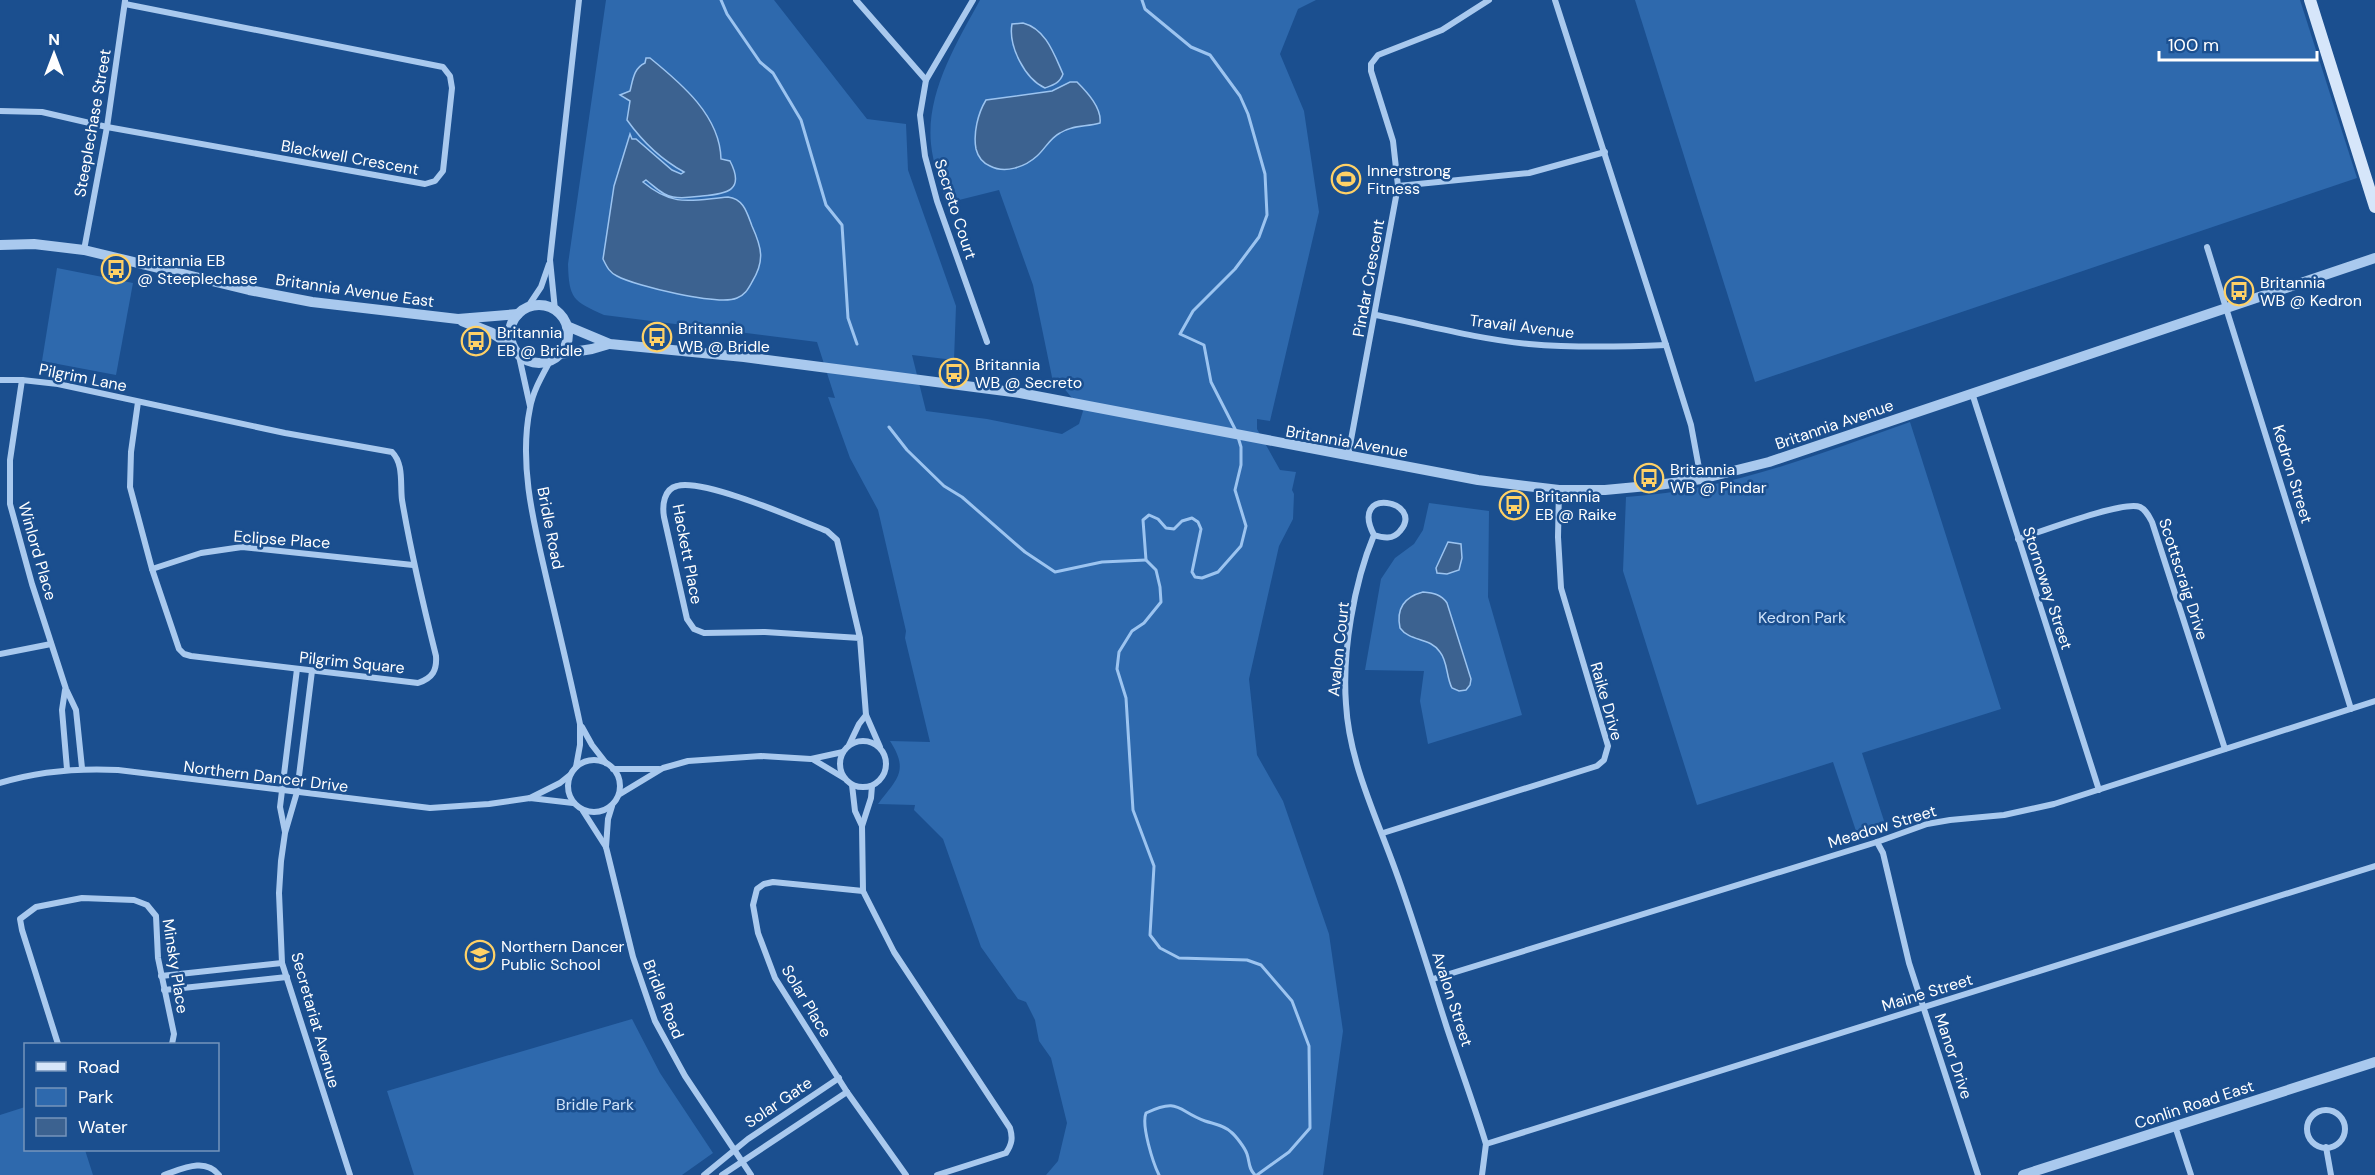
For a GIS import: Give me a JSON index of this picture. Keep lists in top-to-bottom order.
{
  "streets": {
    "street": [
      "Steeplechase Street",
      "Blackwell Crescent",
      "Secreto Court",
      "Pindar Crescent",
      "Britannia Avenue East",
      "Travail Avenue",
      "Pilgrim Lane",
      "Britannia Avenue",
      "Kedron Street",
      "Bridle Road",
      "Eclipse Place",
      "Winlord Place",
      "Hackett Place",
      "Scottscraig Drive",
      "Stornoway Street",
      "Avalon Court",
      "Pilgrim Square",
      "Raike Drive",
      "Northern Dancer Drive",
      "Meadow Street",
      "Minsky Place",
      "Maine Street",
      "Avalon Street",
      "Solar Place",
      "Secretariat Avenue",
      "Manor Drive",
      "Solar Gate",
      "Conlin Road East"
    ]
  },
  "crossings": [
    ["Steeplechase Street", "Blackwell Crescent"],
    ["Steeplechase Street", "Britannia Avenue East"],
    ["Pindar Crescent", "Travail Avenue"],
    ["Pindar Crescent", "Britannia Avenue"],
    ["Britannia Avenue East", "Bridle Road"],
    ["Pilgrim Lane", "Winlord Place"],
    ["Pilgrim Lane", "Pilgrim Square"],
    ["Britannia Avenue", "Kedron Street"],
    ["Britannia Avenue", "Stornoway Street"],
    ["Britannia Avenue", "Raike Drive"],
    ["Kedron Street", "Meadow Street"],
    ["Bridle Road", "Northern Dancer Drive"],
    ["Bridle Road", "Solar Gate"],
    ["Eclipse Place", "Pilgrim Square"],
    ["Winlord Place", "Northern Dancer Drive"],
    ["Scottscraig Drive", "Stornoway Street"],
    ["Scottscraig Drive", "Meadow Street"],
    ["Stornoway Street", "Meadow Street"],
    ["Avalon Court", "Raike Drive"],
    ["Avalon Court", "Avalon Street"],
    ["Pilgrim Square", "Secretariat Avenue"],
    ["Raike Drive", "Avalon Street"],
    ["Northern Dancer Drive", "Secretariat Avenue"],
    ["Meadow Street", "Avalon Street"],
    ["Meadow Street", "Manor Drive"],
    ["Maine Street", "Avalon Street"],
    ["Maine Street", "Manor Drive"],
    ["Solar Place", "Solar Gate"]
  ],
  "parks": ["Kedron Park", "Bridle Park"],
  "places": {
    "sports": ["Innerstrong Fitness"],
    "bus stop": [
      "Britannia EB @ Steeplechase",
      "Britannia WB @ Kedron",
      "Britannia WB @ Bridle",
      "Britannia EB @ Bridle",
      "Britannia WB @ Secreto",
      "Britannia WB @ Pindar",
      "Britannia EB @ Raike"
    ],
    "school or university": ["Northern Dancer Public School"]
  },
  "legend": ["Road", "Park", "Water"],
  "scale_bar": "100 m",
  "north": "top"
}
